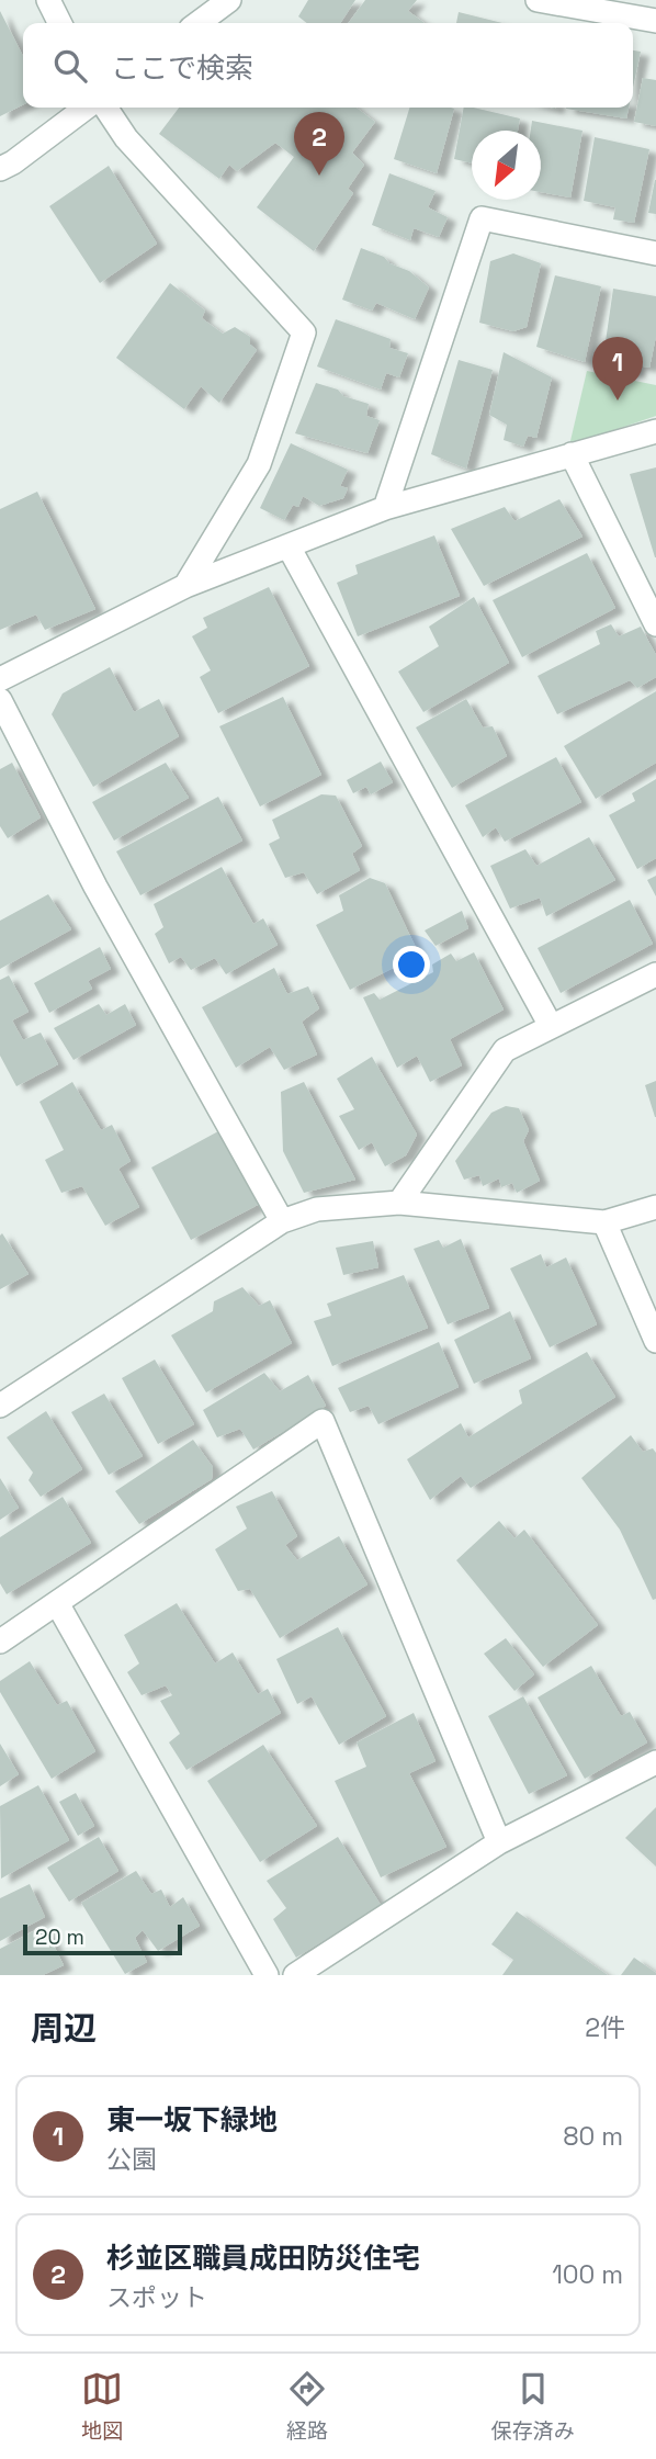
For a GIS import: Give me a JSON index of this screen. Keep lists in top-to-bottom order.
{
  "scale_bar": "20 m",
  "north": "bottom left",
  "page": {
    "search": "ここで検索",
    "pins": ["2", "1"],
    "scale": "20 m",
    "heading": ["周辺", "2件"],
    "list": [
      {
        "mark": "1",
        "name": "東一坂下緑地",
        "note": "公園",
        "value": "80 m"
      },
      {
        "mark": "2",
        "name": "杉並区職員成田防災住宅",
        "note": "スポット",
        "value": "100 m"
      }
    ],
    "nav": ["地図", "経路", "保存済み"]
  }
}
